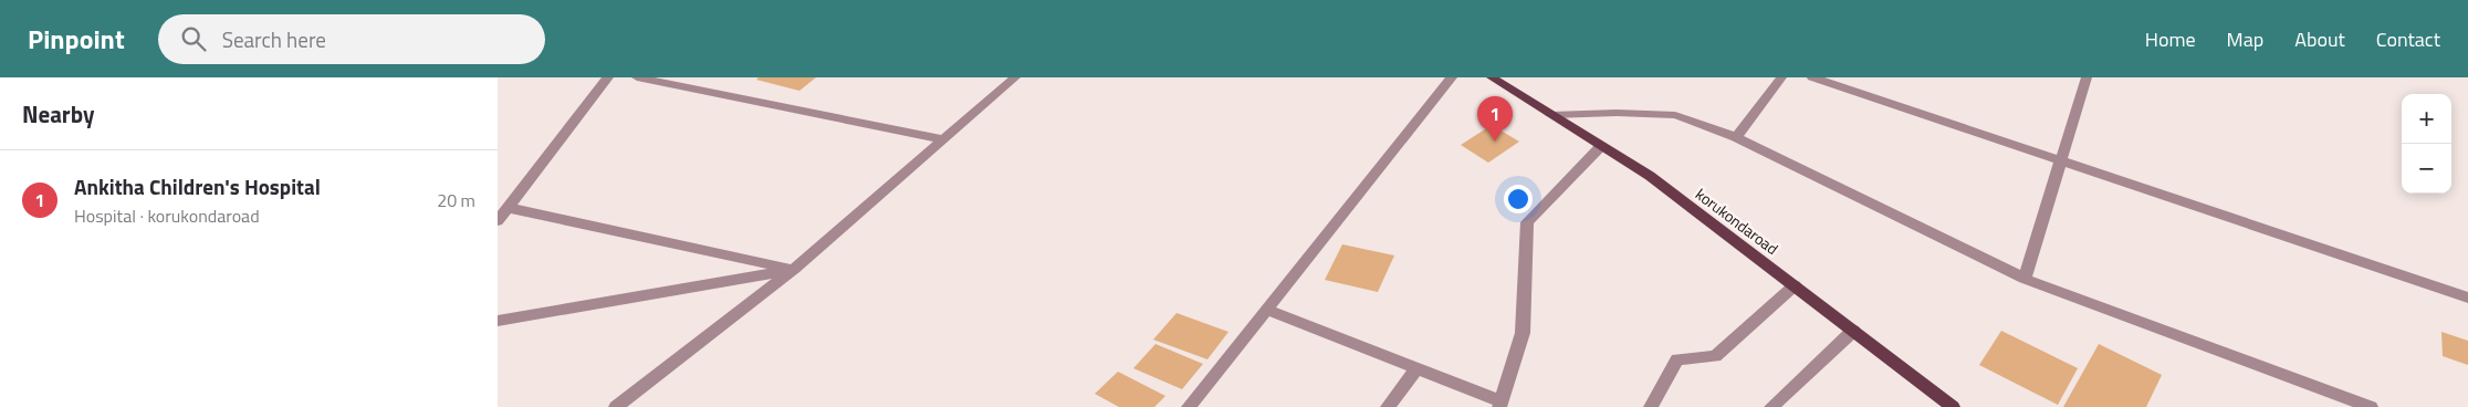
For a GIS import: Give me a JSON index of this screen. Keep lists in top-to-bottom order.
{
  "streets": {
    "main road": ["korukondaroad"]
  },
  "page": {
    "header": "Pinpoint",
    "search": "Search here",
    "nav": [
      "Home",
      "Map",
      "About",
      "Contact"
    ],
    "heading": "Nearby",
    "map_buttons": ["+", "−"],
    "pins": "1",
    "list": [
      {
        "mark": "1",
        "name": "Ankitha Children's Hospital",
        "note": "Hospital · korukondaroad",
        "value": "20 m"
      }
    ]
  }
}
